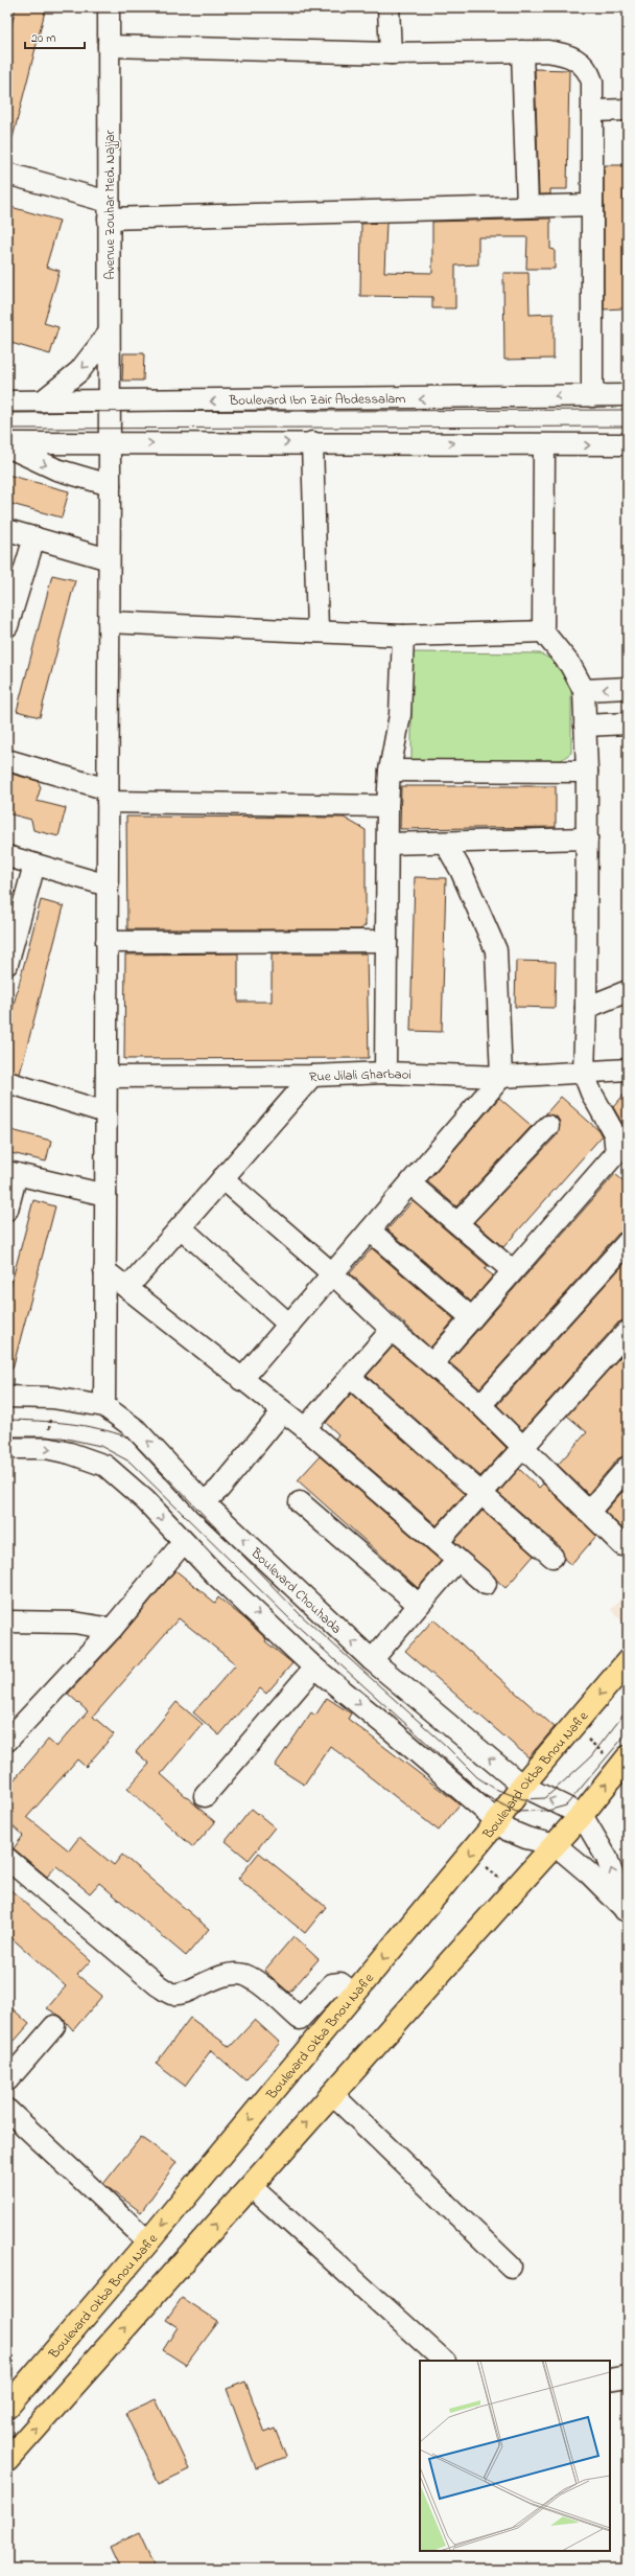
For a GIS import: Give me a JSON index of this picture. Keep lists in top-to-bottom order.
{
  "streets": {
    "main road": ["Boulevard Okba Bnou Nafie"],
    "street": [
      "Avenue Zouhar Med. Najjar",
      "Boulevard Ibn Zair Abdessalam",
      "Rue Jilali Gharbaoi",
      "Boulevard Chouhada"
    ]
  },
  "crossings": [
    ["Avenue Zouhar Med. Najjar", "Boulevard Ibn Zair Abdessalam"],
    ["Avenue Zouhar Med. Najjar", "Rue Jilali Gharbaoi"],
    ["Avenue Zouhar Med. Najjar", "Boulevard Chouhada"],
    ["Boulevard Chouhada", "Boulevard Okba Bnou Nafie"]
  ],
  "scale_bar": "20 m"
}
